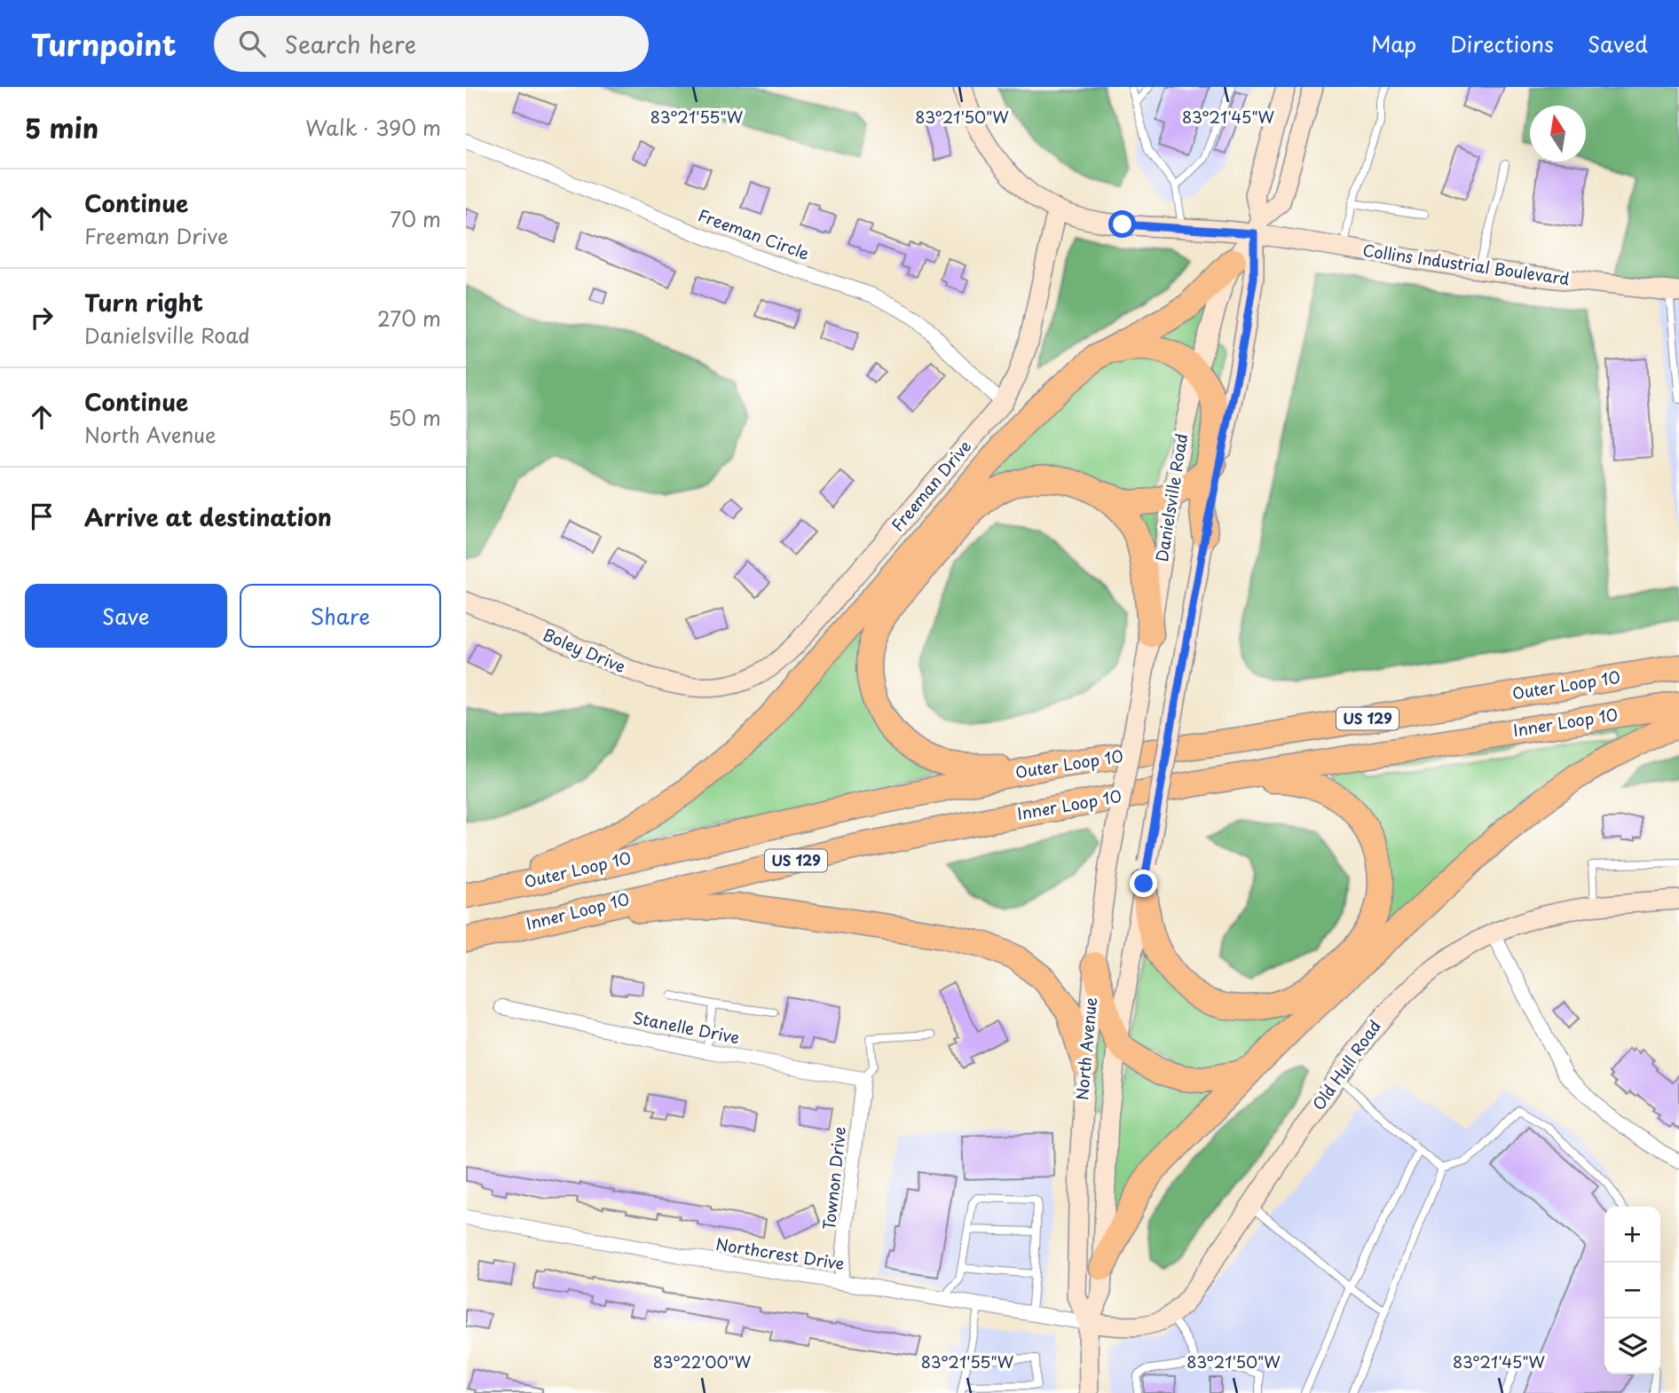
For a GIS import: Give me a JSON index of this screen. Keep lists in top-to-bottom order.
{
  "streets": {
    "highway": ["Outer Loop 10", "US 129", "Inner Loop 10"],
    "main road": [
      "Collins Industrial Boulevard",
      "Freeman Drive",
      "Danielsville Road",
      "Boley Drive",
      "North Avenue",
      "Old Hull Road"
    ],
    "street": [
      "Freeman Circle",
      "Stanelle Drive",
      "Townon Drive",
      "Northcrest Drive"
    ]
  },
  "crossings": [
    ["Freeman Circle", "Freeman Drive"],
    ["Collins Industrial Boulevard", "Danielsville Road"],
    ["Freeman Drive", "Boley Drive"],
    ["Danielsville Road", "North Avenue"],
    ["Stanelle Drive", "Townon Drive"],
    ["North Avenue", "Old Hull Road"],
    ["North Avenue", "Northcrest Drive"],
    ["Old Hull Road", "Northcrest Drive"],
    ["Townon Drive", "Northcrest Drive"]
  ],
  "north": "top",
  "page": {
    "header": "Turnpoint",
    "search": "Search here",
    "nav": ["Map", "Directions", "Saved"],
    "heading": ["5 min", "Walk · 390 m"],
    "list": [
      ["Continue", "Freeman Drive", "70 m"],
      ["Turn right", "Danielsville Road", "270 m"],
      ["Continue", "North Avenue", "50 m"],
      "Arrive at destination"
    ],
    "buttons": ["Save", "Share"],
    "map_buttons": ["+", "−"]
  },
  "coordinates": [
    "83°21'55\"W",
    "83°21'50\"W",
    "83°21'45\"W",
    "83°22'00\"W"
  ]
}
